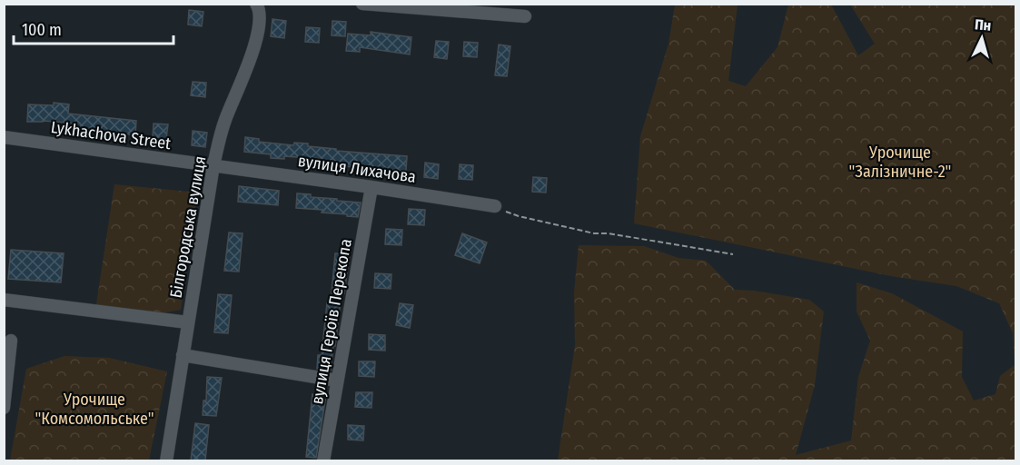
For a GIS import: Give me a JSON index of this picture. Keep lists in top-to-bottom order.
{
  "streets": {
    "street": [
      "Lykhachova Street",
      "вулиця Лихачова",
      "Білгородська вулиця",
      "вулиця Героїв Перекопа"
    ]
  },
  "crossings": [
    ["Lykhachova Street", "вулиця Лихачова"],
    ["Lykhachova Street", "Білгородська вулиця"],
    ["вулиця Лихачова", "Білгородська вулиця"],
    ["вулиця Лихачова", "вулиця Героїв Перекопа"]
  ],
  "parks": ["Урочище \"Залізничне-2\"", "Урочище \"Комсомольське\""],
  "scale_bar": "100 m",
  "north": "top"
}
